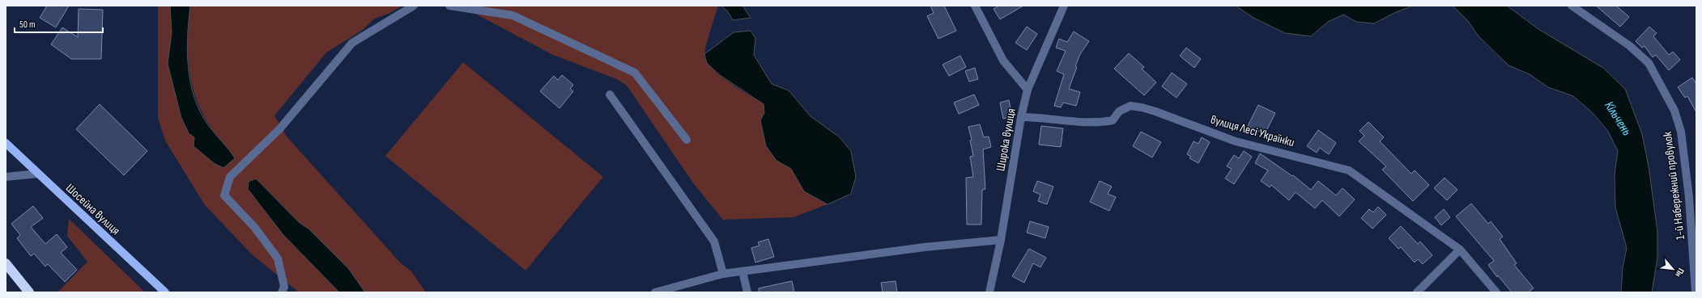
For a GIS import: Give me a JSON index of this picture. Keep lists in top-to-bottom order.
{
  "streets": {
    "main road": ["Шосейна вулиця"],
    "street": ["вулиця Лесі Українки", "Широка вулиця", "1-й Набережний провулок"]
  },
  "crossings": [
    ["вулиця Лесі Українки", "Широка вулиця"]
  ],
  "water": ["Кільчень"],
  "scale_bar": "50 m",
  "north": "bottom right"
}
